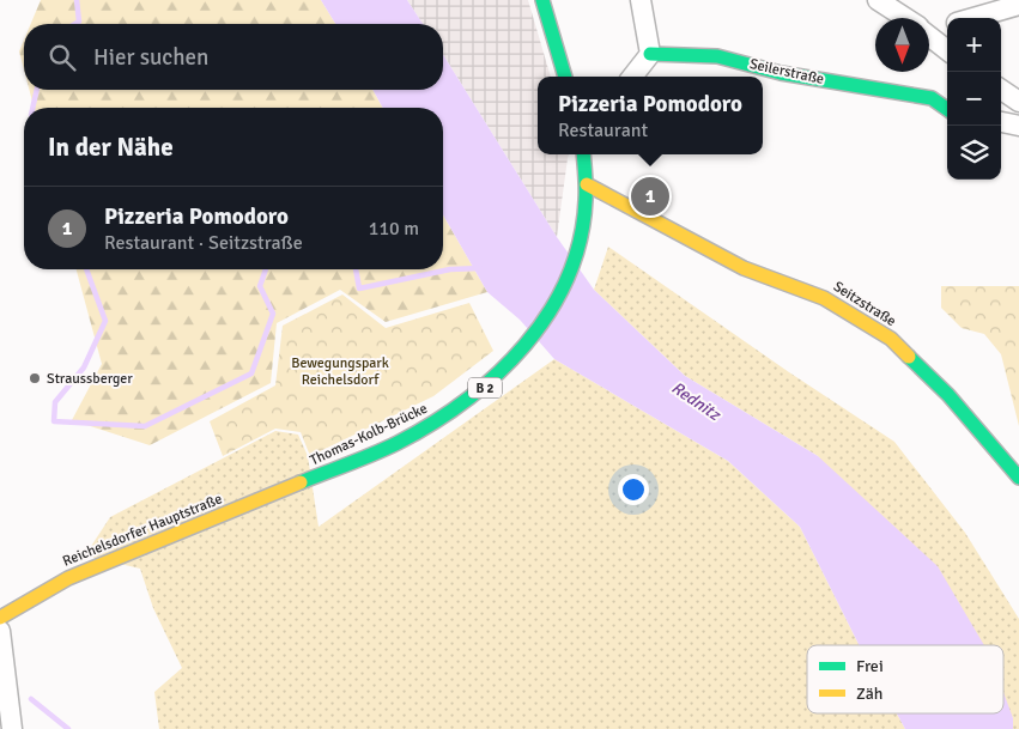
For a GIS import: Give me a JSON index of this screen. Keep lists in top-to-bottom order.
{
  "streets": {
    "main road": [
      "Seilerstraße",
      "Seitzstraße",
      "B 2",
      "Thomas-Kolb-Brücke",
      "Reichelsdorfer Hauptstraße"
    ]
  },
  "crossings": [
    ["Seitzstraße", "B 2"],
    ["Seitzstraße", "Thomas-Kolb-Brücke"],
    ["B 2", "Thomas-Kolb-Brücke"],
    ["Thomas-Kolb-Brücke", "Reichelsdorfer Hauptstraße"]
  ],
  "water": ["Rednitz"],
  "parks": ["Bewegungspark Reichelsdorf"],
  "places": ["Straussberger"],
  "legend": ["Frei", "Zäh"],
  "north": "bottom",
  "page": {
    "map_buttons": ["+", "−"],
    "search": "Hier suchen",
    "popup": ["Pizzeria Pomodoro", "Restaurant"],
    "heading": "In der Nähe",
    "pins": "1",
    "list": [
      {
        "mark": "1",
        "name": "Pizzeria Pomodoro",
        "note": "Restaurant · Seitzstraße",
        "value": "110 m"
      }
    ]
  }
}
